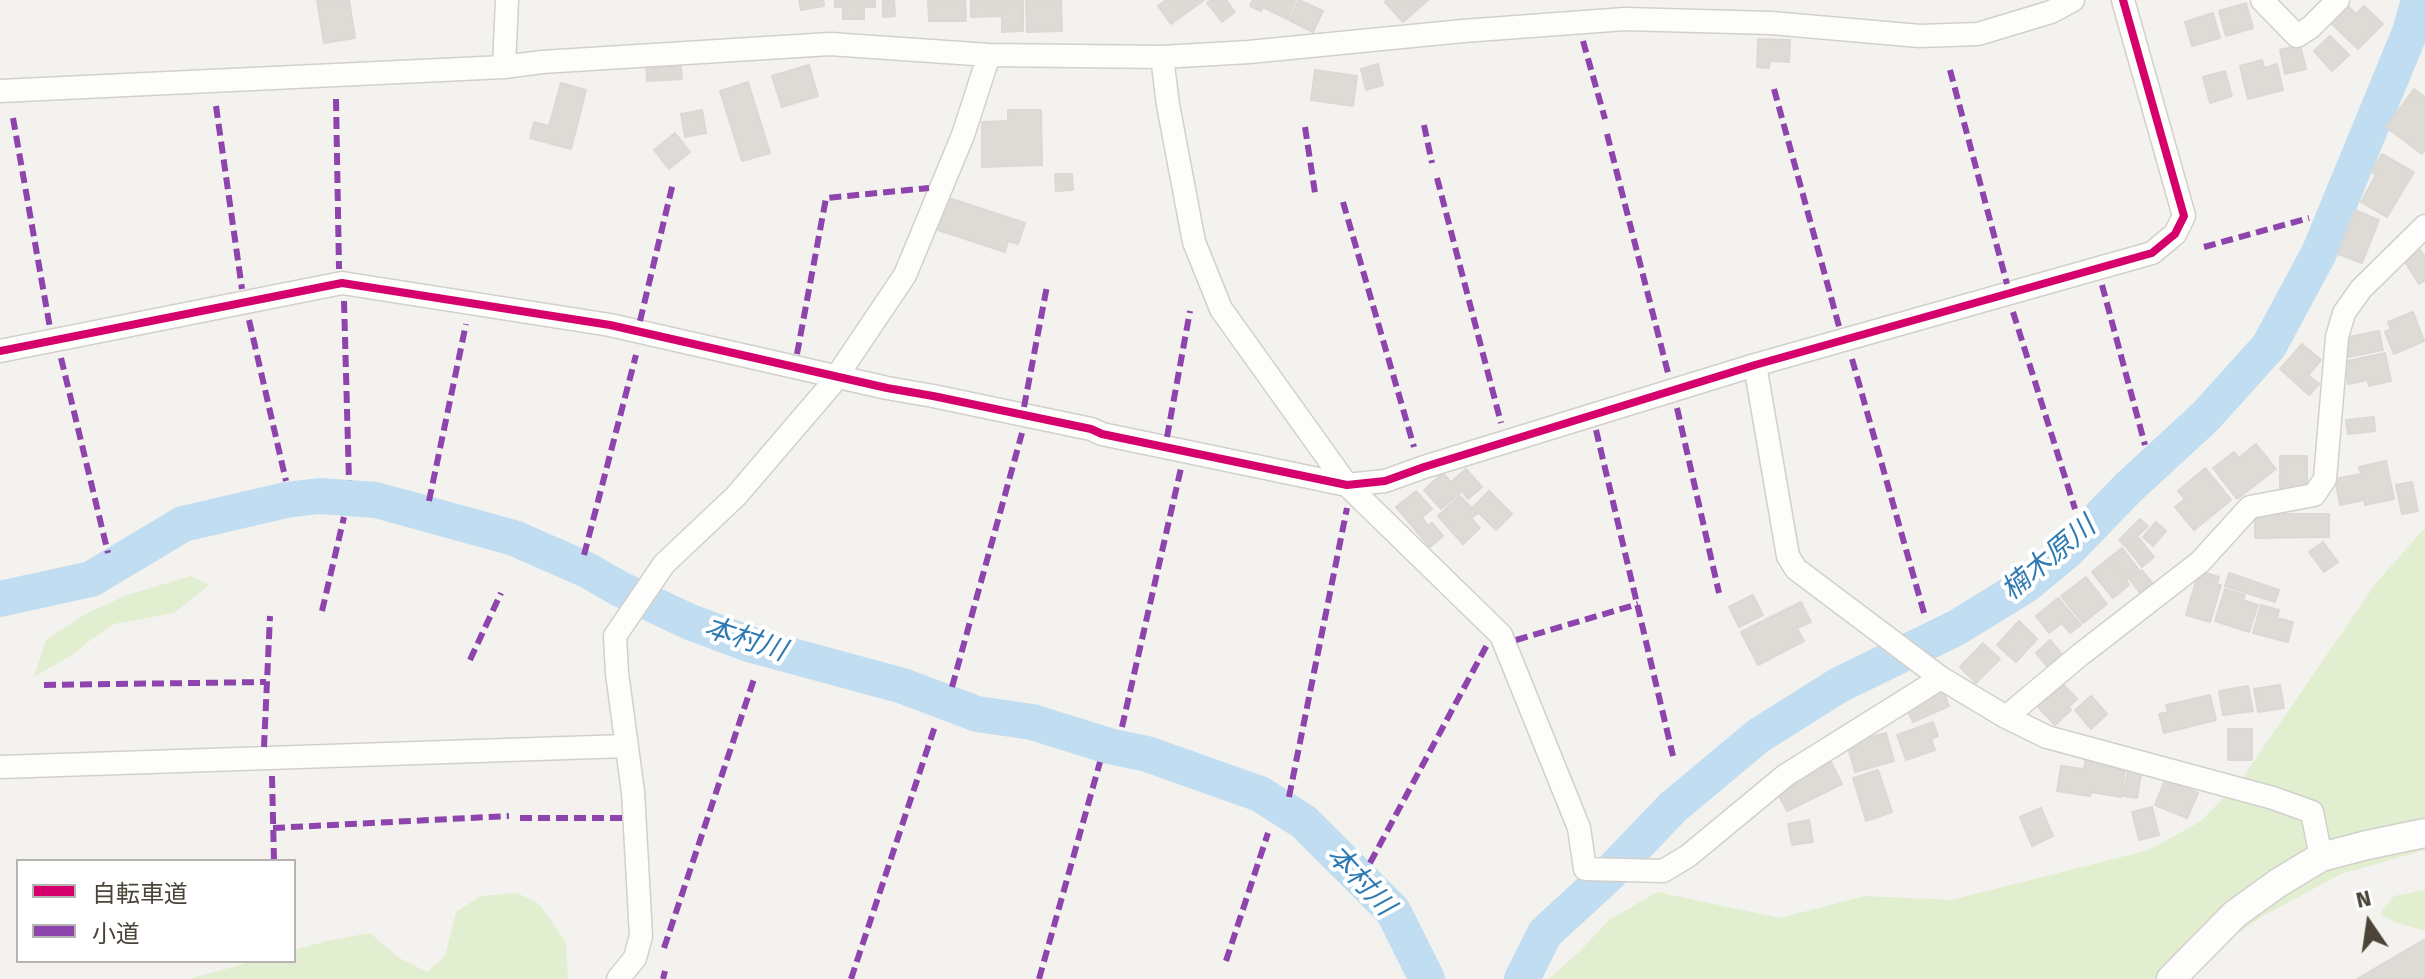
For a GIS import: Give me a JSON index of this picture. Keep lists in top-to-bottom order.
{
  "water": ["楠木原川", "本村川"],
  "legend": ["自転車道", "小道"],
  "north": "top"
}
